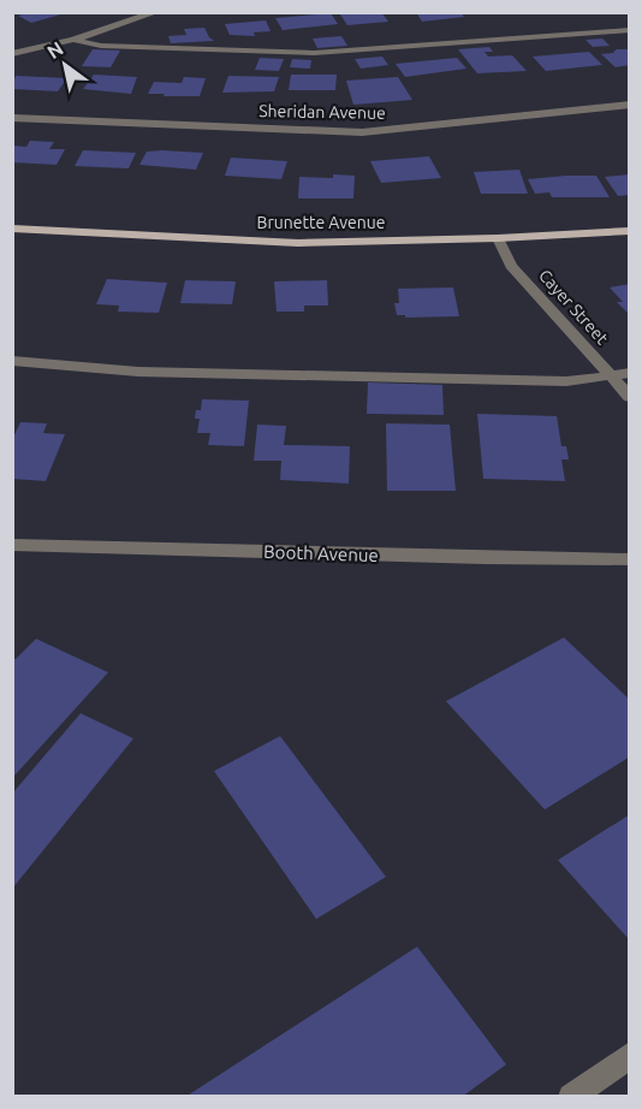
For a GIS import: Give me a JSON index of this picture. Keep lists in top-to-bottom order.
{
  "streets": {
    "main road": ["Brunette Avenue"],
    "street": ["Sheridan Avenue", "Cayer Street", "Booth Avenue"]
  },
  "crossings": [
    ["Brunette Avenue", "Cayer Street"]
  ],
  "north": "top left"
}
